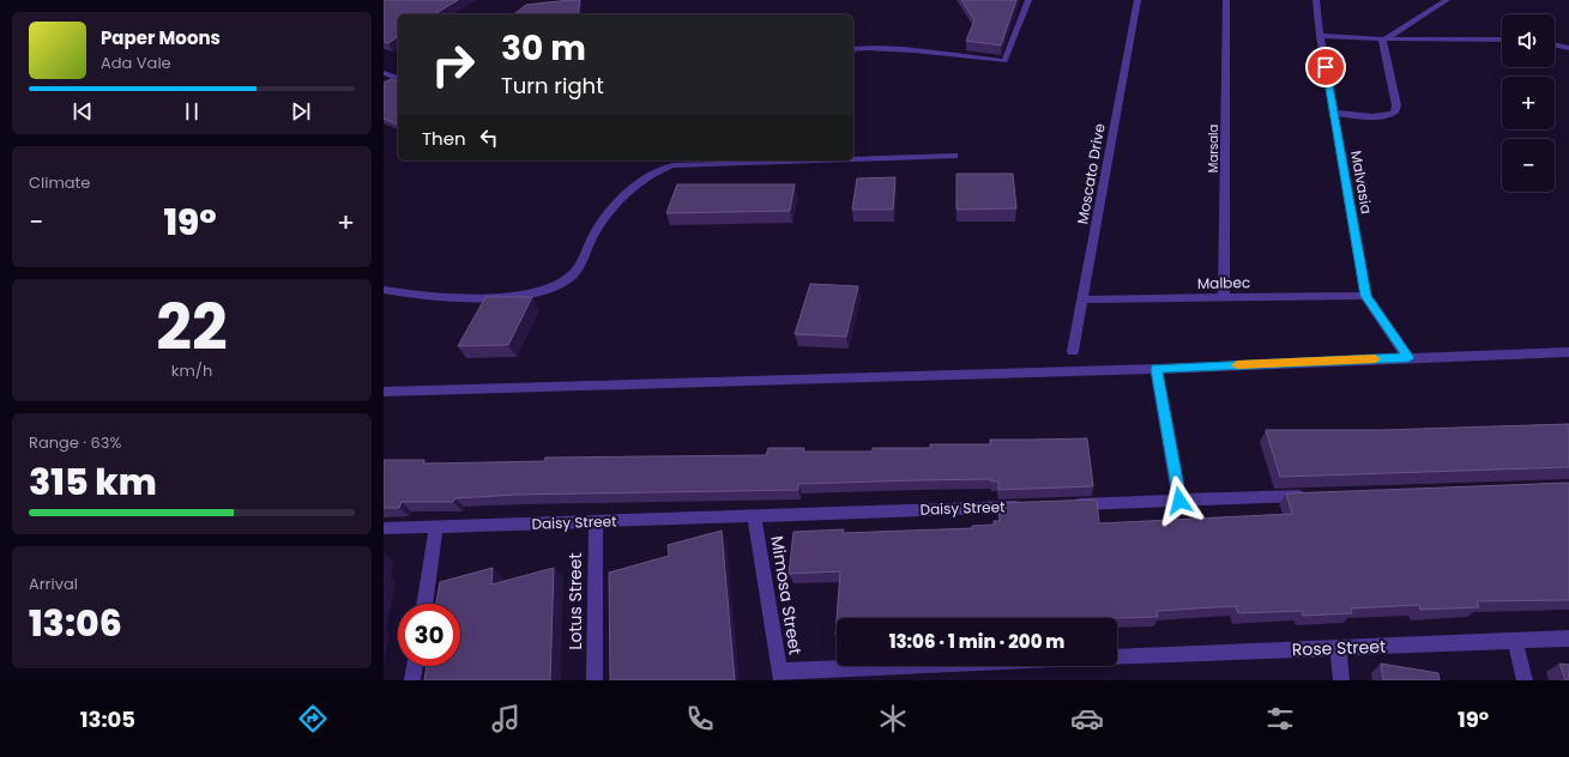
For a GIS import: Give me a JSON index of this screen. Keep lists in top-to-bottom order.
{
  "streets": {
    "street": [
      "Marsala",
      "Moscato Drive",
      "Malvasia",
      "Malbec",
      "Daisy Street",
      "Mimosa Street",
      "Lotus Street",
      "Rose Street"
    ]
  },
  "crossings": [
    ["Marsala", "Malbec"],
    ["Moscato Drive", "Malbec"],
    ["Malvasia", "Malbec"],
    ["Daisy Street", "Mimosa Street"],
    ["Daisy Street", "Lotus Street"]
  ],
  "page": {
    "map_buttons": ["+", "−"],
    "turn": ["30 m", "Turn right"],
    "song": ["Paper Moons", "Ada Vale"],
    "then": "Then",
    "tile": [
      "Climate",
      ["22", "km/h"],
      ["Range · 63%", "315 km"],
      ["Arrival", "13:06"]
    ],
    "heat": ["−", "19°", "+"],
    "limit": "30",
    "trip": "13:06 · 1 min · 200 m",
    "tabs": ["13:05", "19°"]
  }
}
